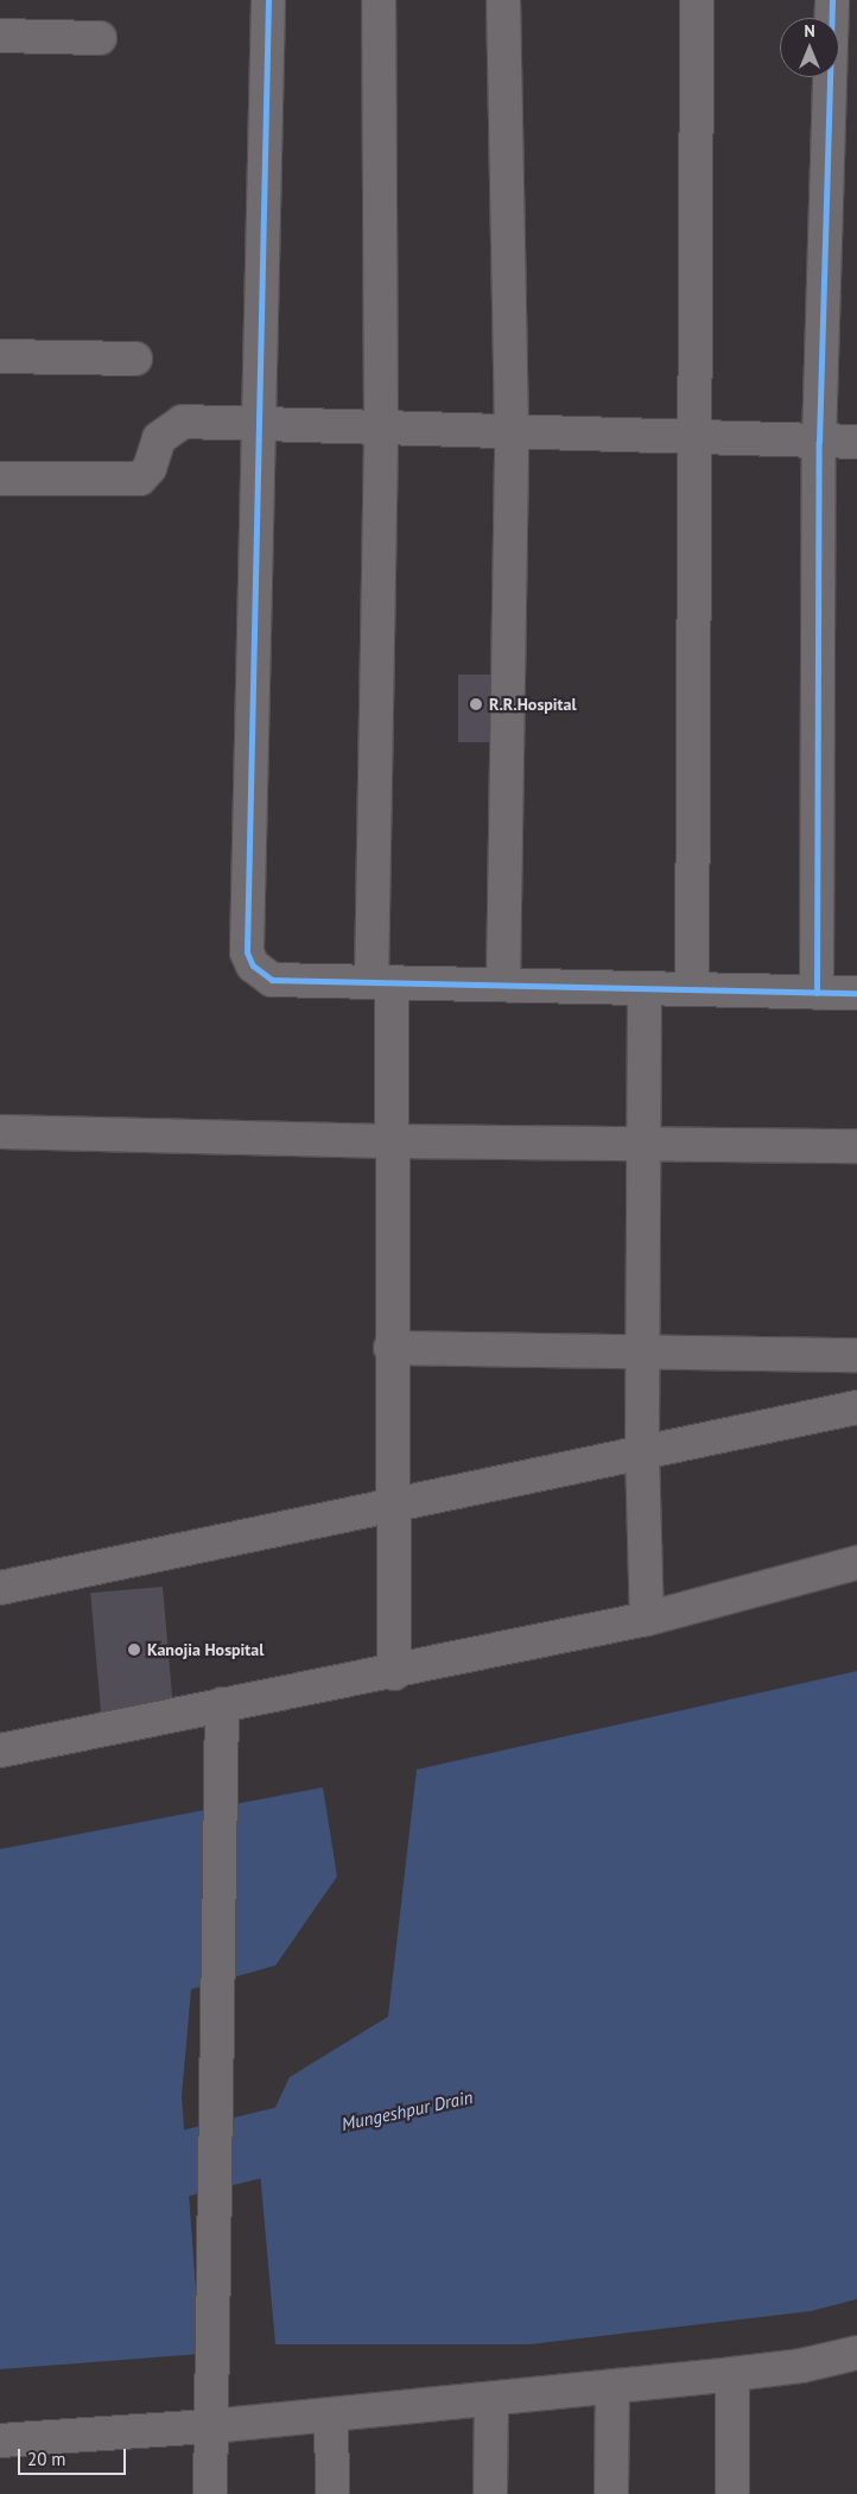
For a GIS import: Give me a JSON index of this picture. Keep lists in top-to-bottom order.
{
  "water": ["Mungeshpur Drain"],
  "places": ["R.R.Hospital", "Kanojia Hospital"],
  "scale_bar": "20 m",
  "north": "top"
}
